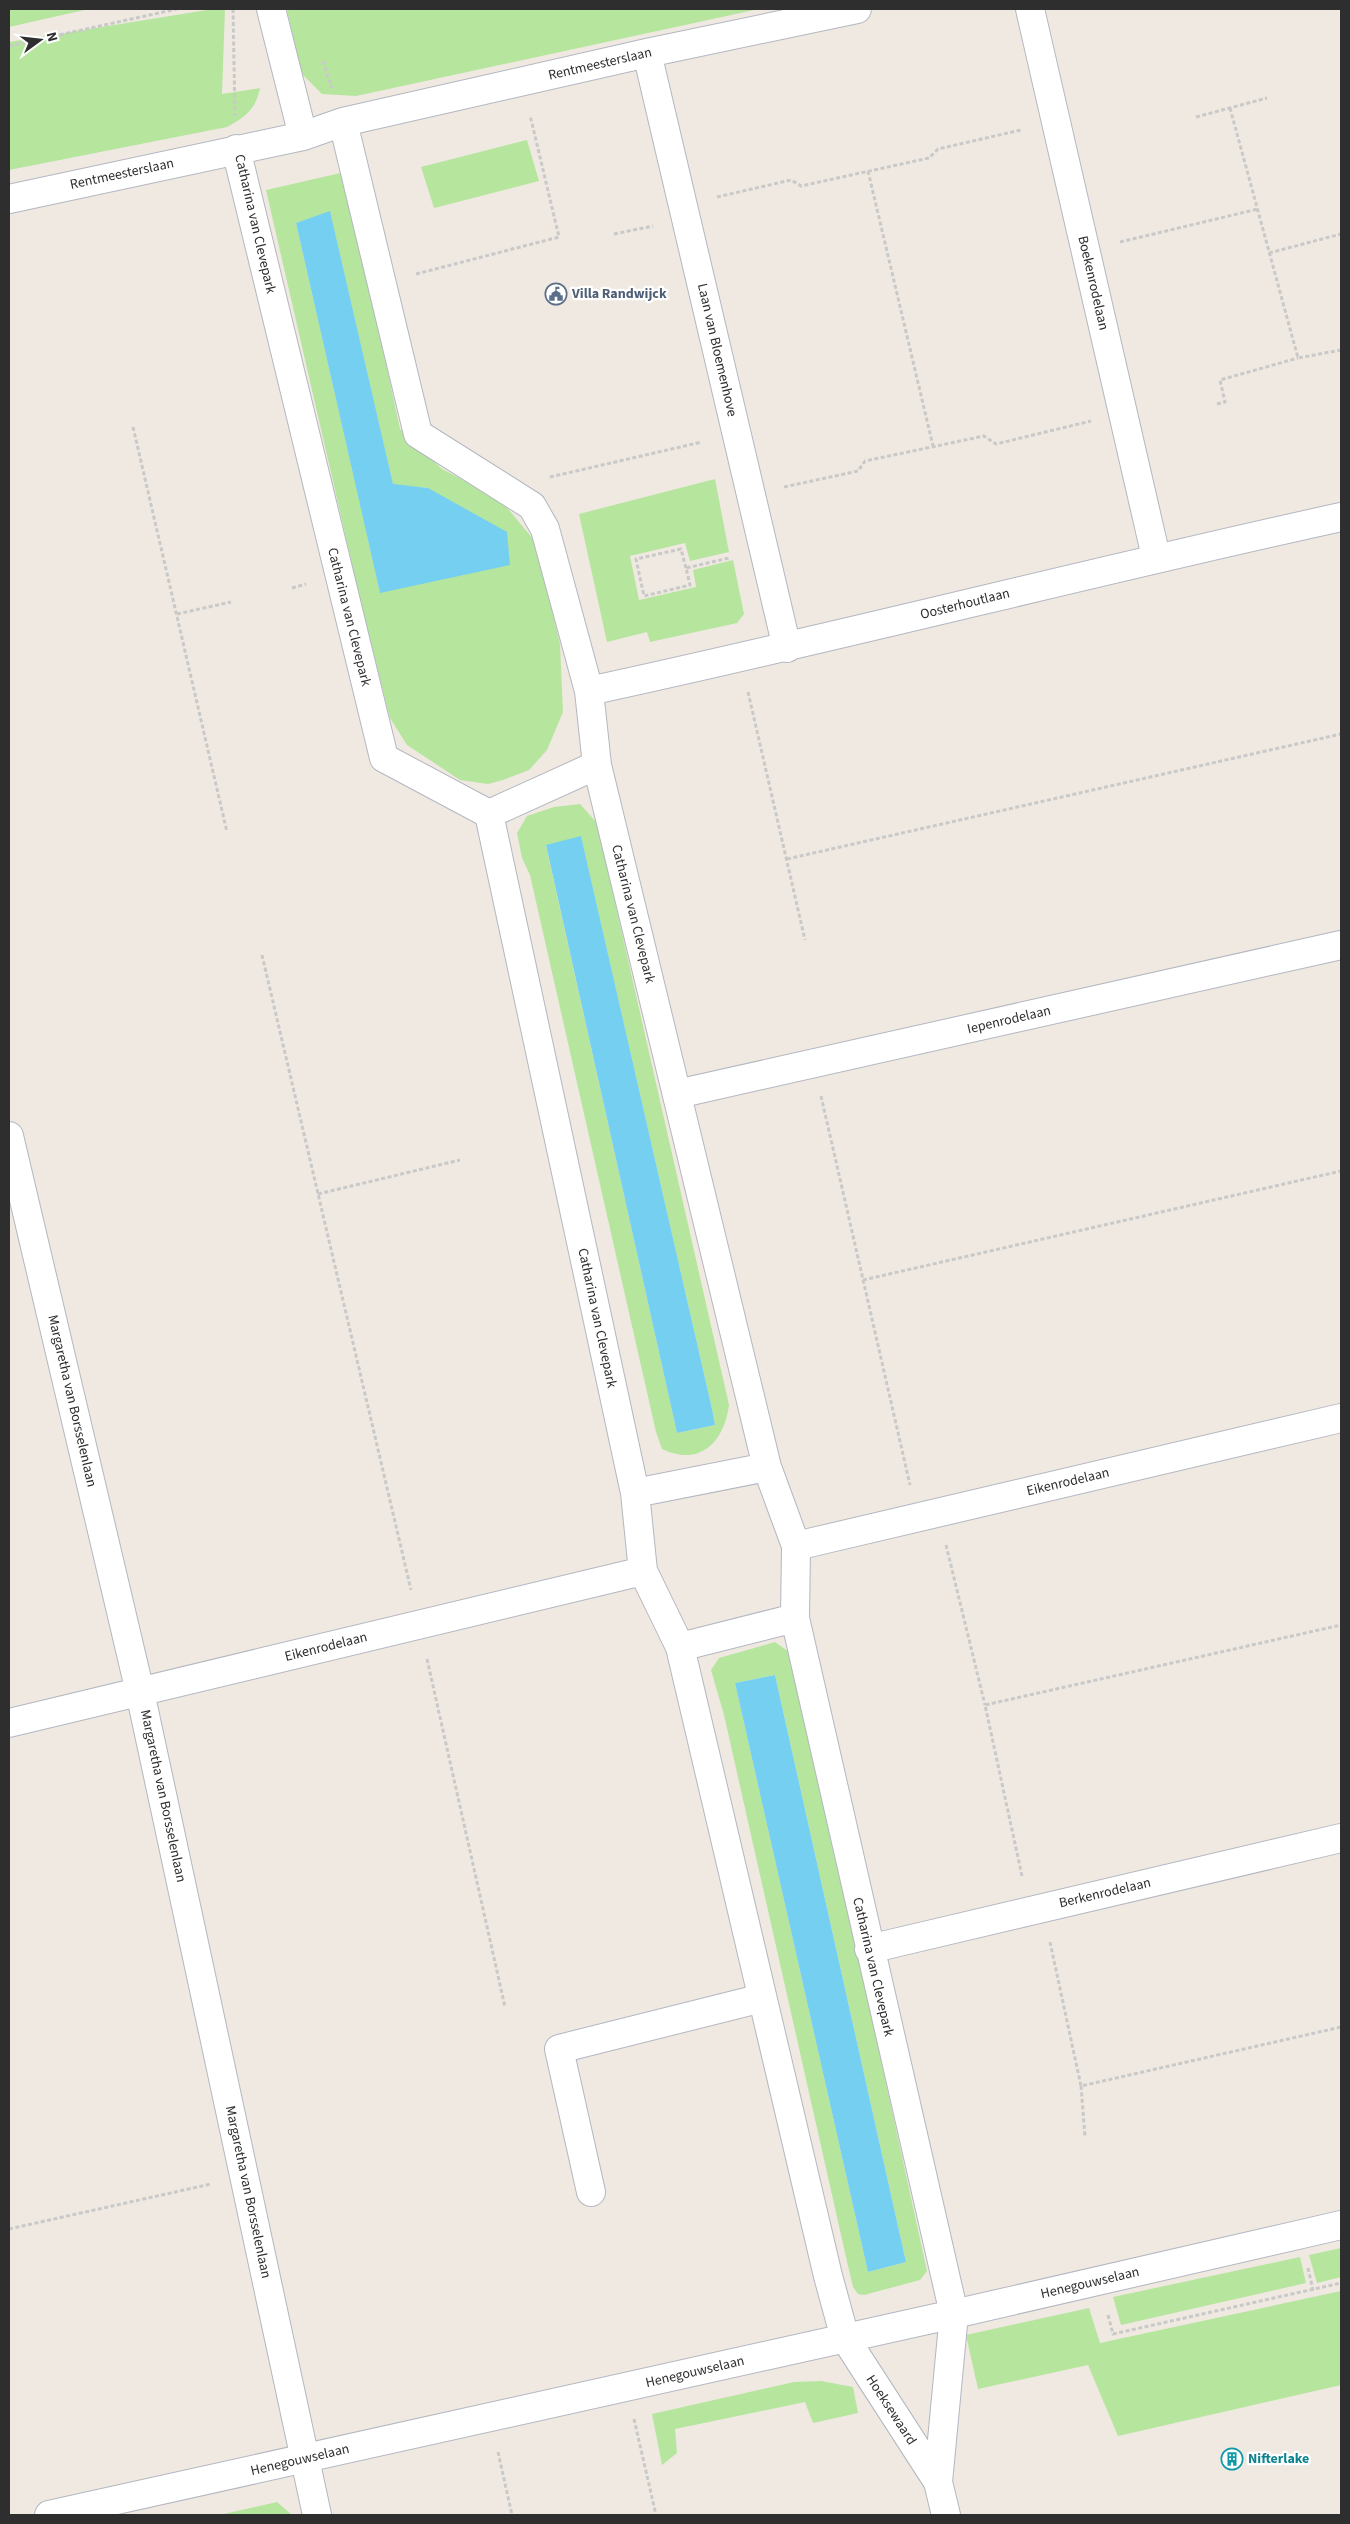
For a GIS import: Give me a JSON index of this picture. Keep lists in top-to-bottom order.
{
  "streets": {
    "street": [
      "Rentmeesterslaan",
      "Catharina van Clevepark",
      "Boekenrodelaan",
      "Laan van Bloemenhove",
      "Oosterhoutlaan",
      "Iepenrodelaan",
      "Margaretha van Borsselenlaan",
      "Eikenrodelaan",
      "Berkenrodelaan",
      "Henegouwselaan",
      "Hoeksewaard"
    ]
  },
  "crossings": [
    ["Rentmeesterslaan", "Catharina van Clevepark"],
    ["Rentmeesterslaan", "Laan van Bloemenhove"],
    ["Catharina van Clevepark", "Oosterhoutlaan"],
    ["Catharina van Clevepark", "Iepenrodelaan"],
    ["Catharina van Clevepark", "Eikenrodelaan"],
    ["Catharina van Clevepark", "Berkenrodelaan"],
    ["Catharina van Clevepark", "Henegouwselaan"],
    ["Catharina van Clevepark", "Hoeksewaard"],
    ["Boekenrodelaan", "Oosterhoutlaan"],
    ["Laan van Bloemenhove", "Oosterhoutlaan"],
    ["Margaretha van Borsselenlaan", "Eikenrodelaan"],
    ["Margaretha van Borsselenlaan", "Henegouwselaan"],
    ["Henegouwselaan", "Hoeksewaard"]
  ],
  "places": {
    "public building": ["Villa Randwijck"],
    "building": ["Nifterlake"]
  },
  "north": "right"
}
